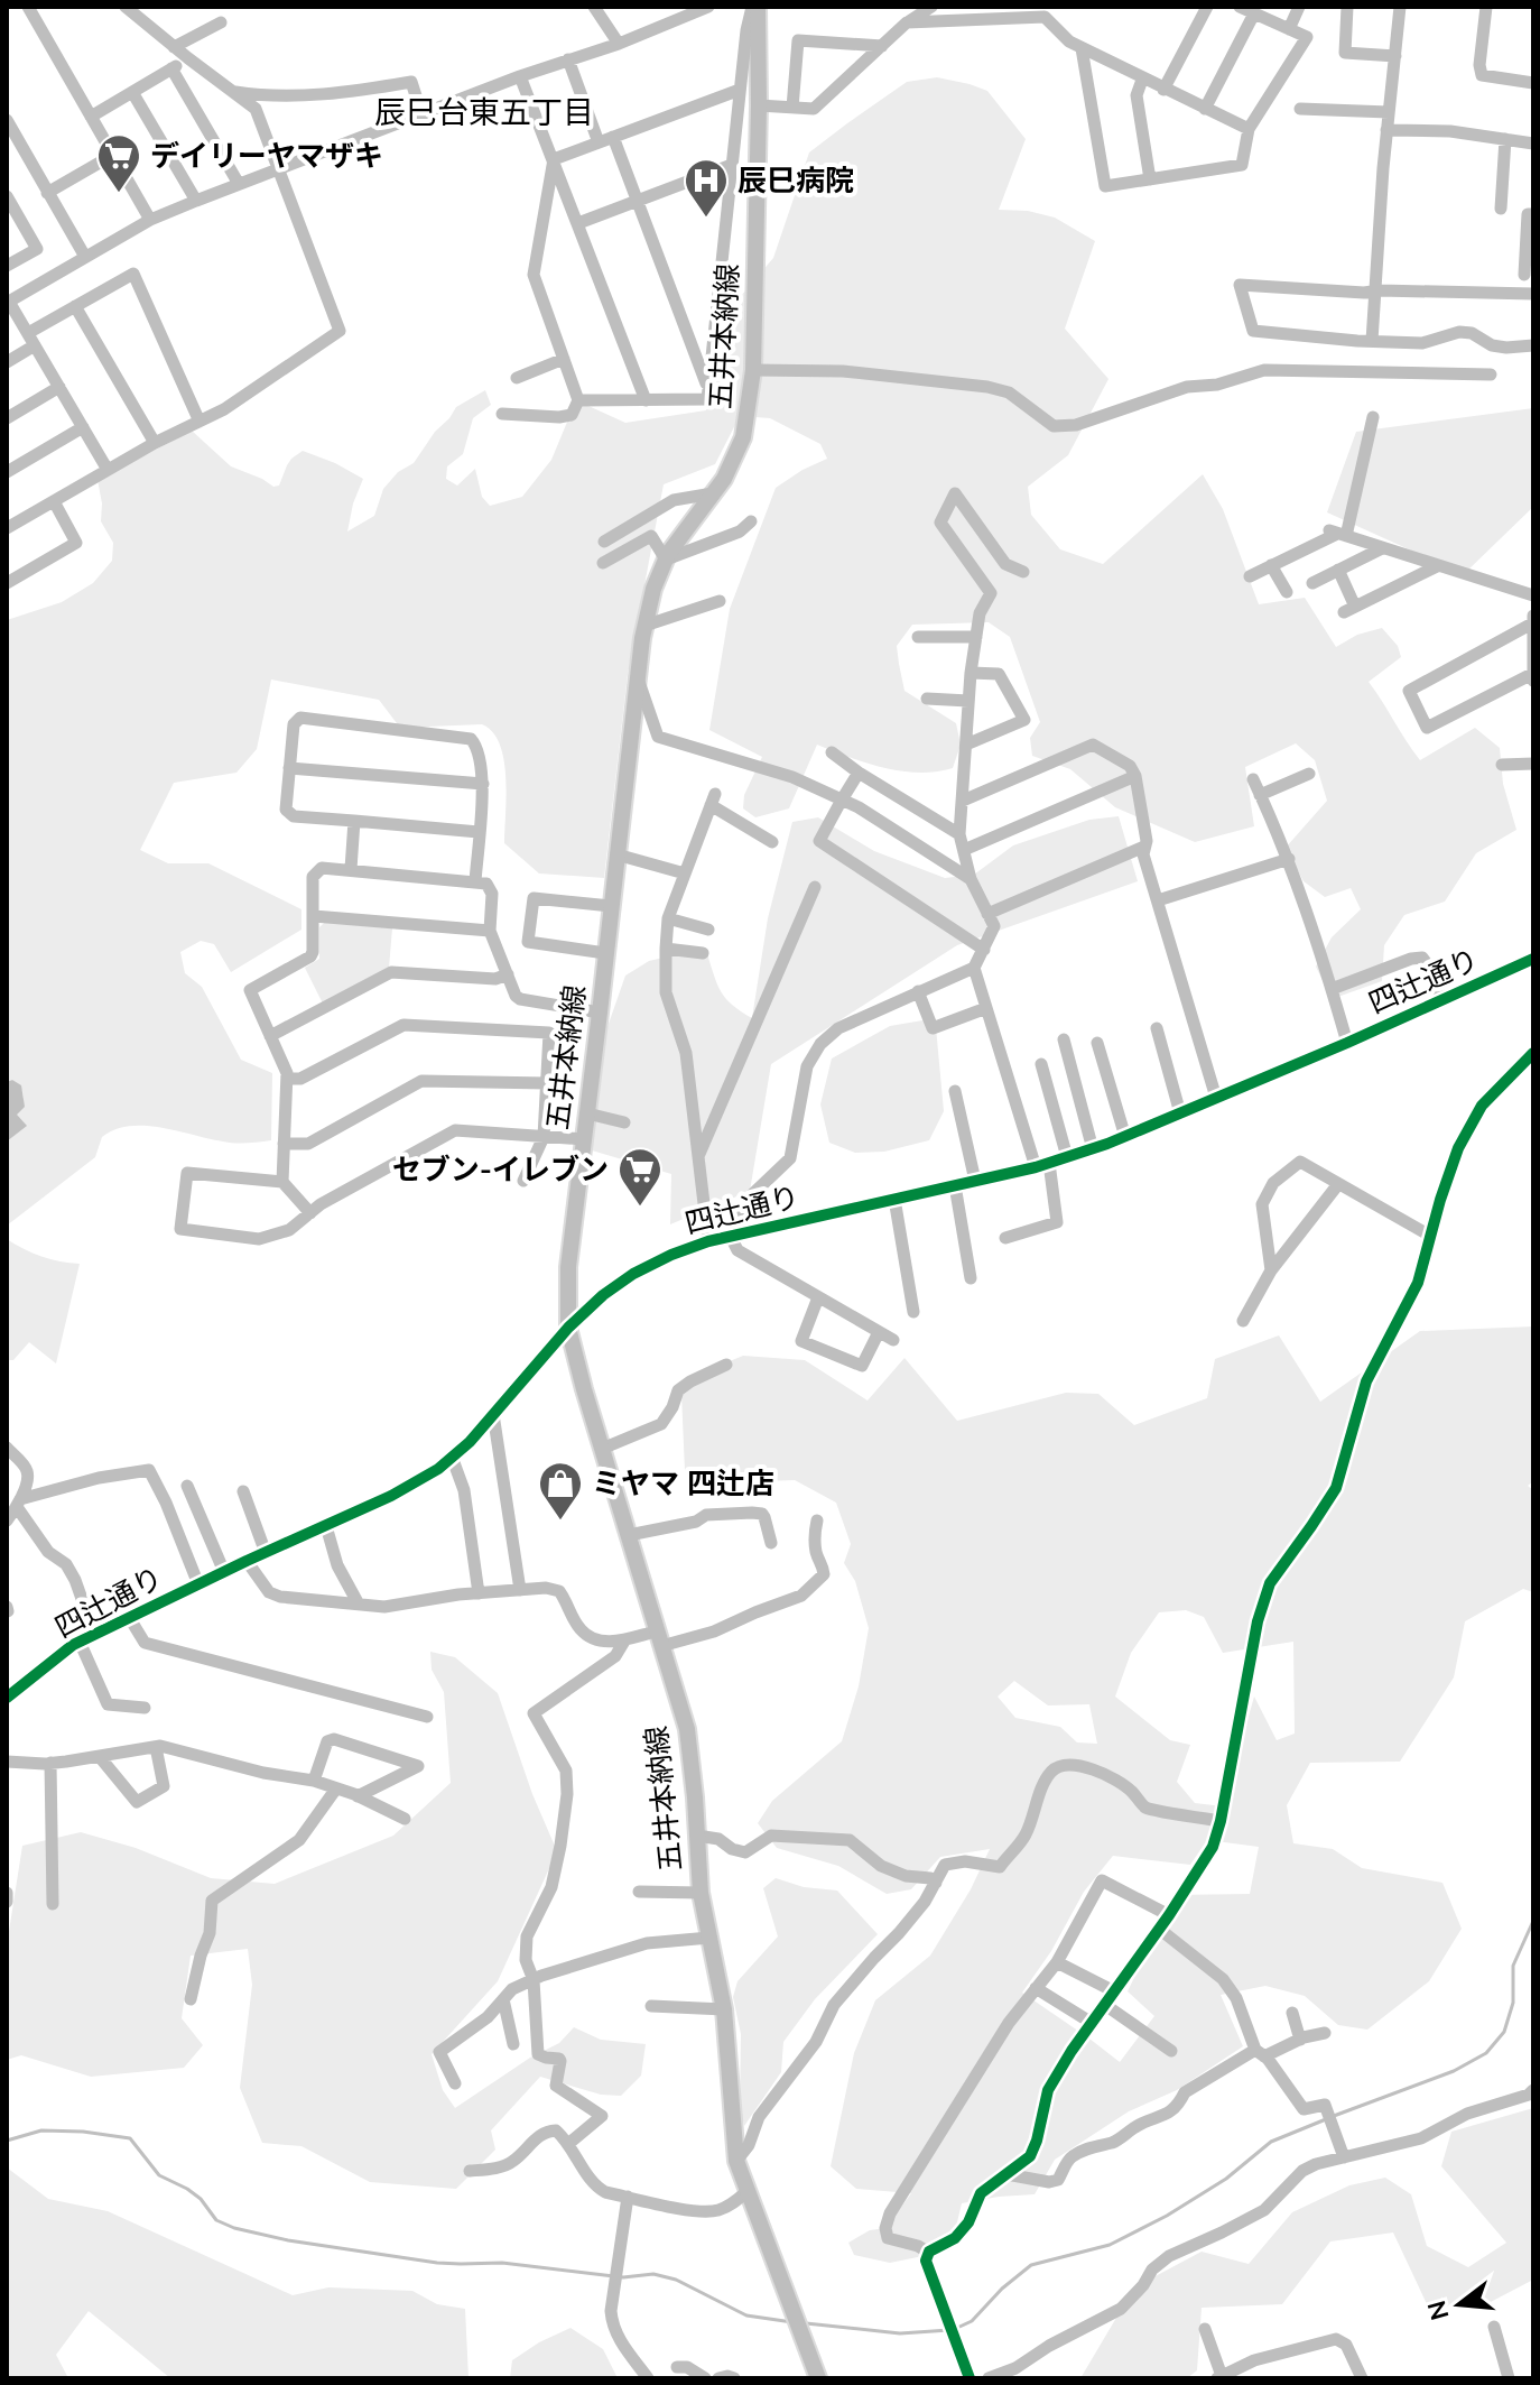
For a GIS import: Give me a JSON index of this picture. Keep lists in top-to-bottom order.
{
  "streets": {
    "main road": ["五井本納線"],
    "street": ["四辻通り"]
  },
  "crossings": [
    ["五井本納線", "四辻通り"]
  ],
  "districts": ["辰巳台東五丁目"],
  "places": {
    "supermarket": ["デイリーヤマザキ", "セブン-イレブン"],
    "hospital": ["辰巳病院"],
    "shop": ["ミヤマ 四辻店"]
  },
  "north": "left"
}
